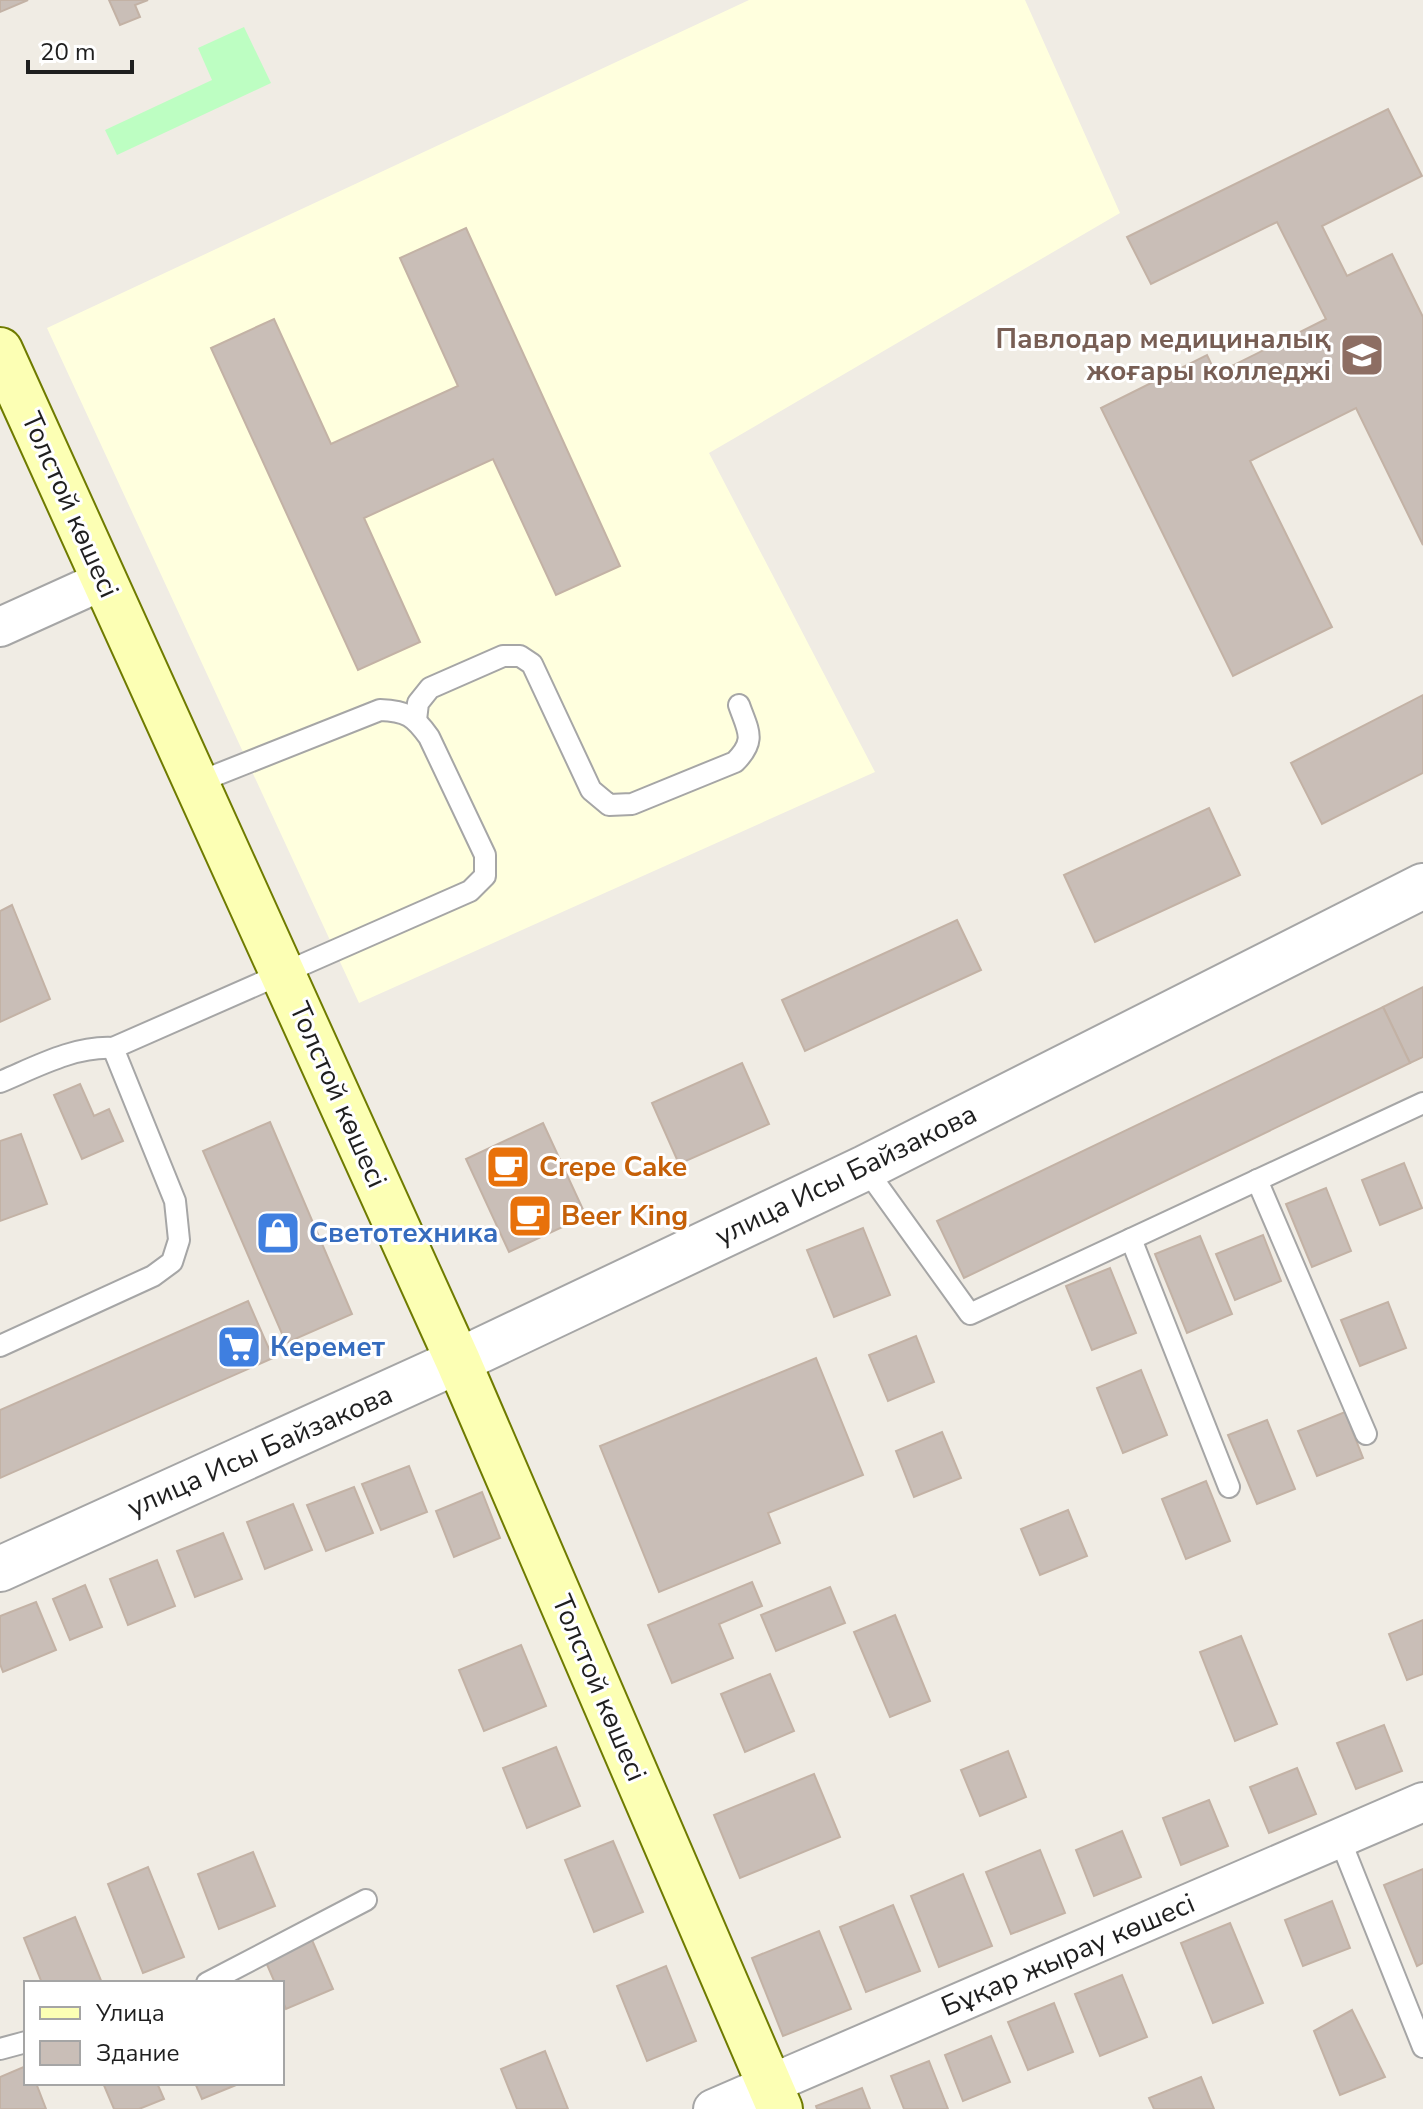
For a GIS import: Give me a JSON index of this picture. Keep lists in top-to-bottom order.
{
  "streets": {
    "main road": ["Толстой көшесі"],
    "street": ["улица Исы Байзакова", "Бұқар жырау көшесі"]
  },
  "crossings": [
    ["Толстой көшесі", "улица Исы Байзакова"],
    ["Толстой көшесі", "Бұқар жырау көшесі"]
  ],
  "places": {
    "school or university": ["Павлодар медициналық жоғары колледжі"],
    "cafe": ["Crepe Cake", "Beer King"],
    "shop": ["Светотехника"],
    "supermarket": ["Керемет"]
  },
  "legend": ["Улица", "Здание"],
  "scale_bar": "20 m"
}
